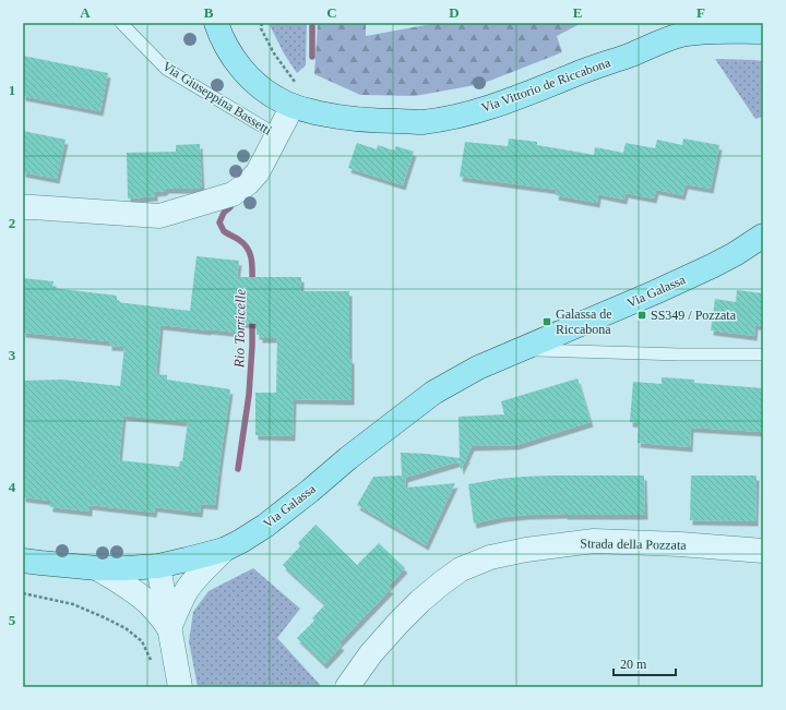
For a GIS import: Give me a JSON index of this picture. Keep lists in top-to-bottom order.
{
  "streets": {
    "main road": ["Via Vittorio de Riccabona", "Via Galassa"],
    "street": ["Via Giuseppina Bassetti", "Strada della Pozzata"]
  },
  "crossings": [
    ["Via Vittorio de Riccabona", "Via Giuseppina Bassetti"]
  ],
  "water": ["Rio Torricelle"],
  "places": {
    "transit": ["SS349 / Pozzata", "Galassa de Riccabona"]
  },
  "scale_bar": "20 m",
  "grid": {
    "columns": [
      "A",
      "B",
      "C",
      "D",
      "E",
      "F"
    ],
    "rows": [
      "1",
      "2",
      "3",
      "4",
      "5"
    ]
  }
}
